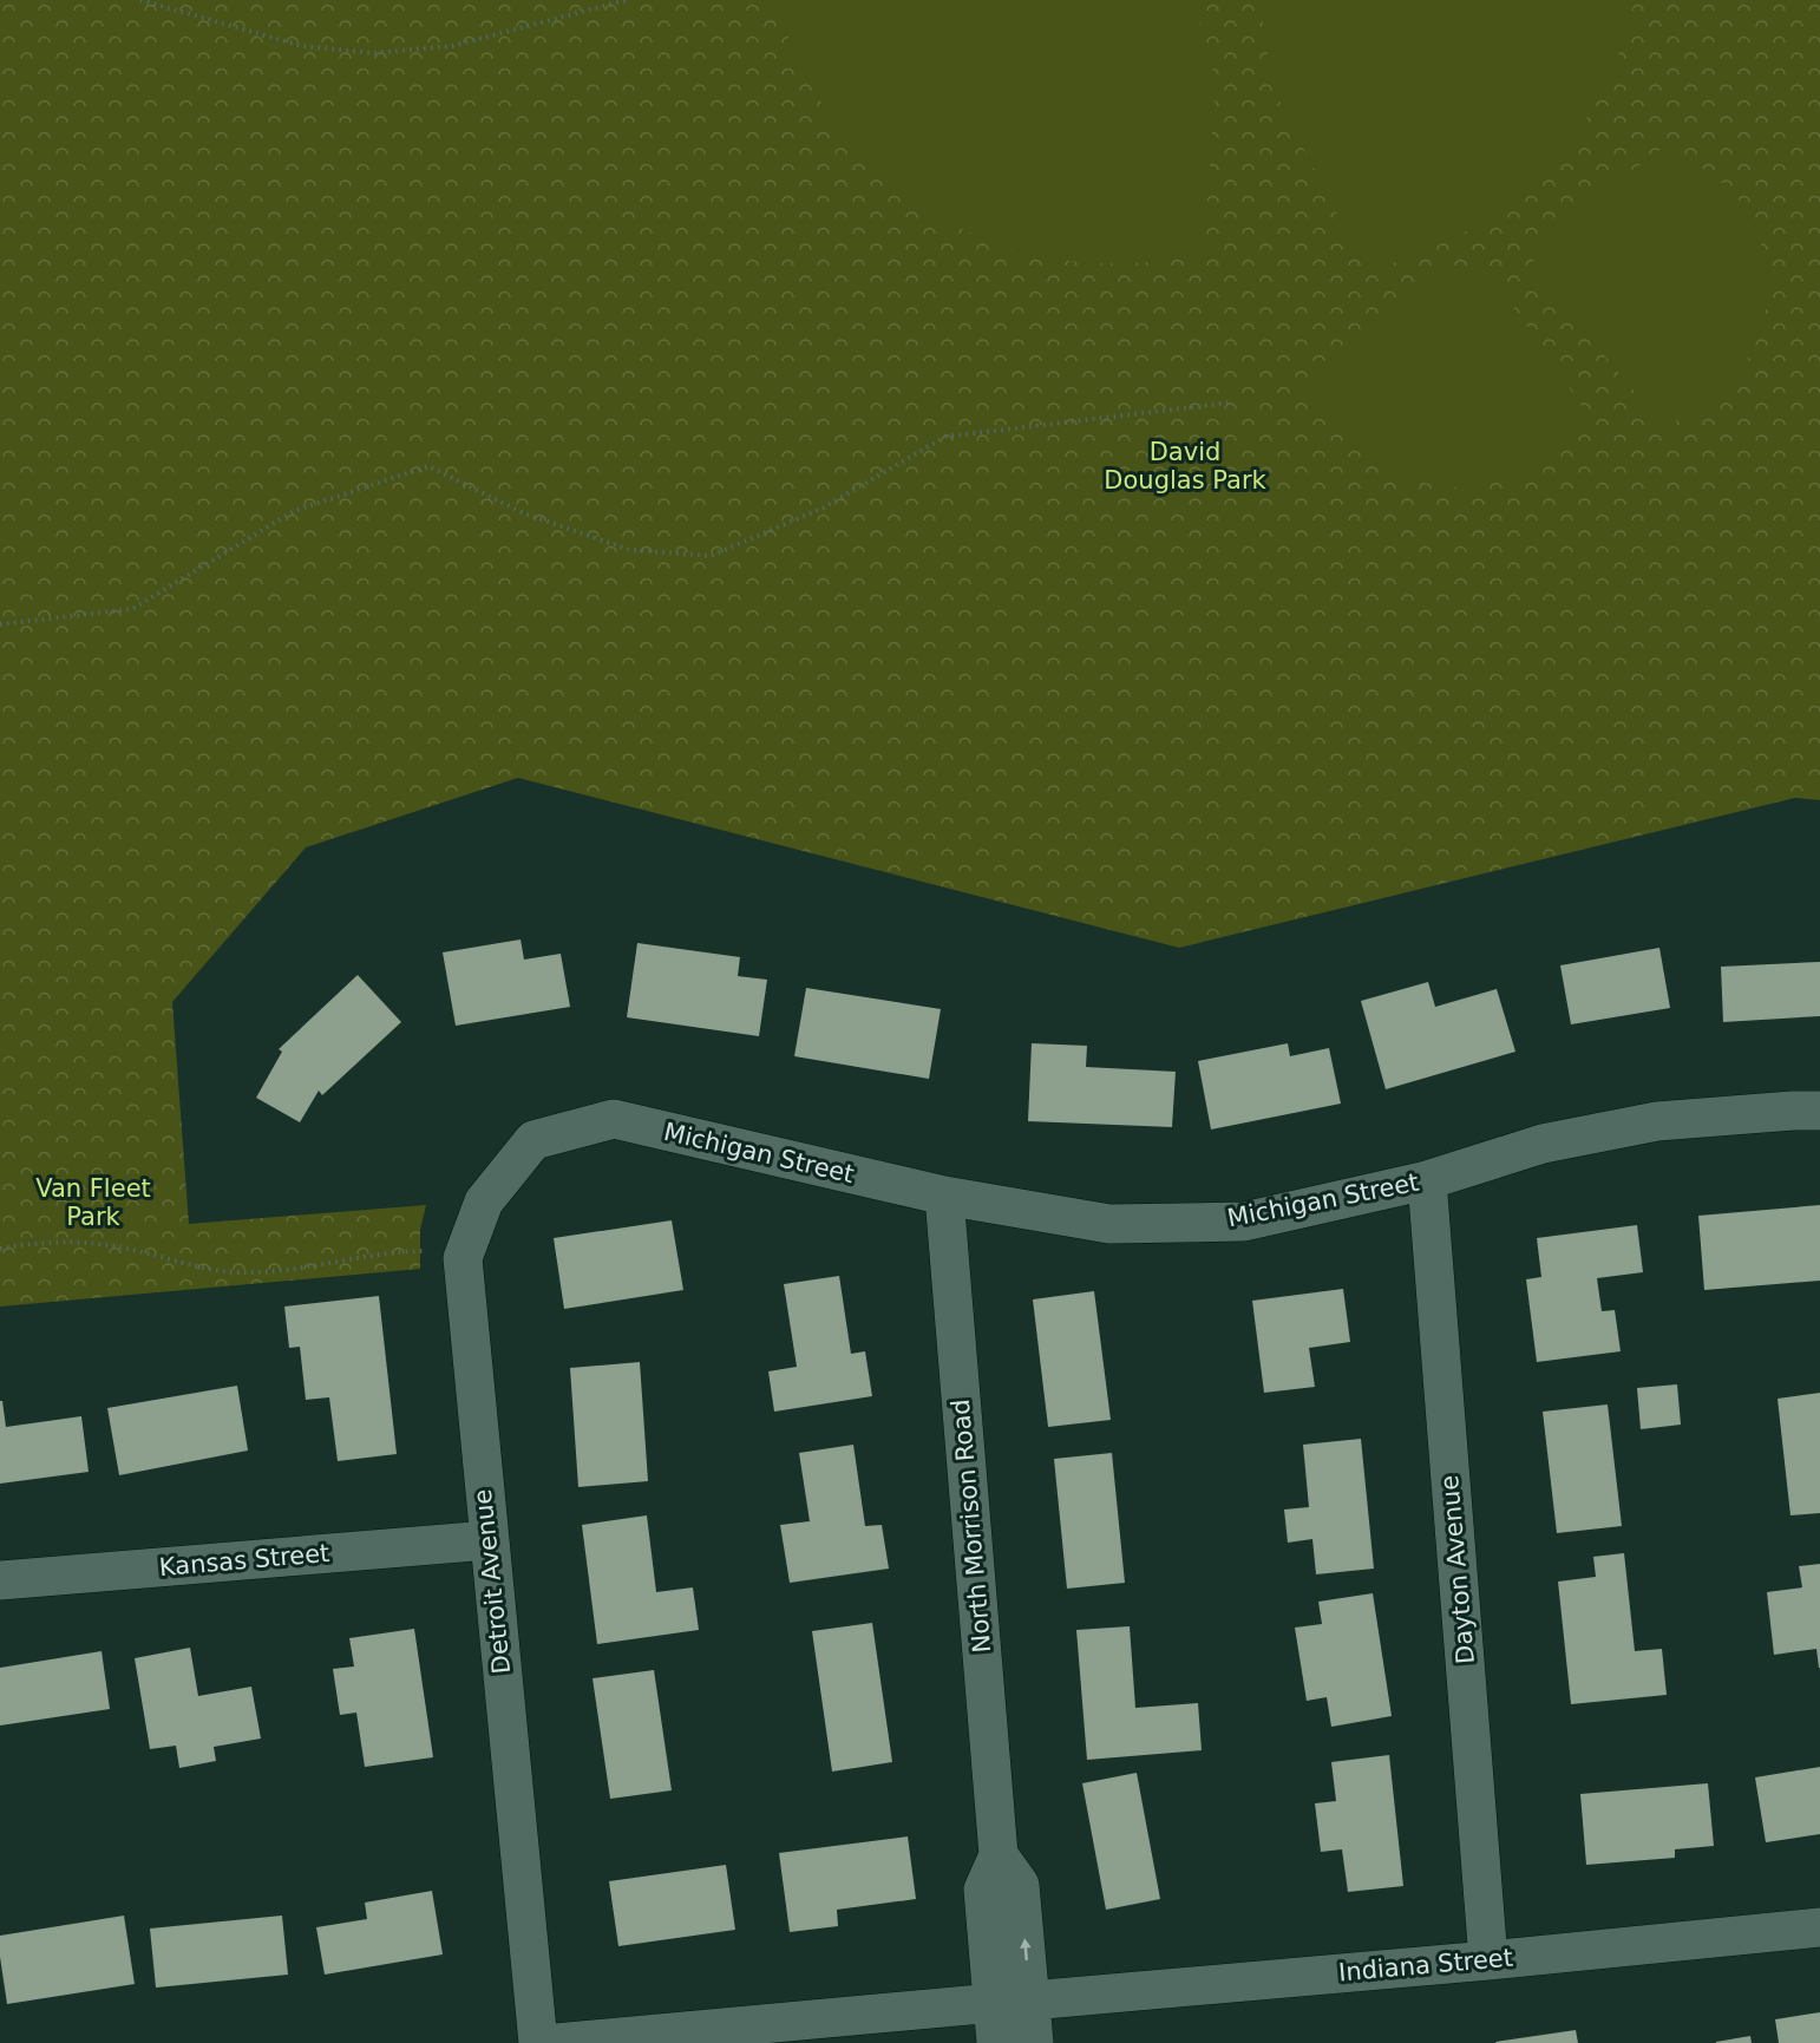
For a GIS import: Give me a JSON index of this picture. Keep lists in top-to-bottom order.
{
  "streets": {
    "street": [
      "Michigan Street",
      "North Morrison Road",
      "Kansas Street",
      "Dayton Avenue",
      "Detroit Avenue",
      "Indiana Street"
    ]
  },
  "crossings": [
    ["Michigan Street", "North Morrison Road"],
    ["Michigan Street", "Dayton Avenue"],
    ["Michigan Street", "Detroit Avenue"],
    ["North Morrison Road", "Indiana Street"],
    ["Kansas Street", "Detroit Avenue"],
    ["Dayton Avenue", "Indiana Street"]
  ],
  "parks": ["David Douglas Park", "Van Fleet Park"]
}
